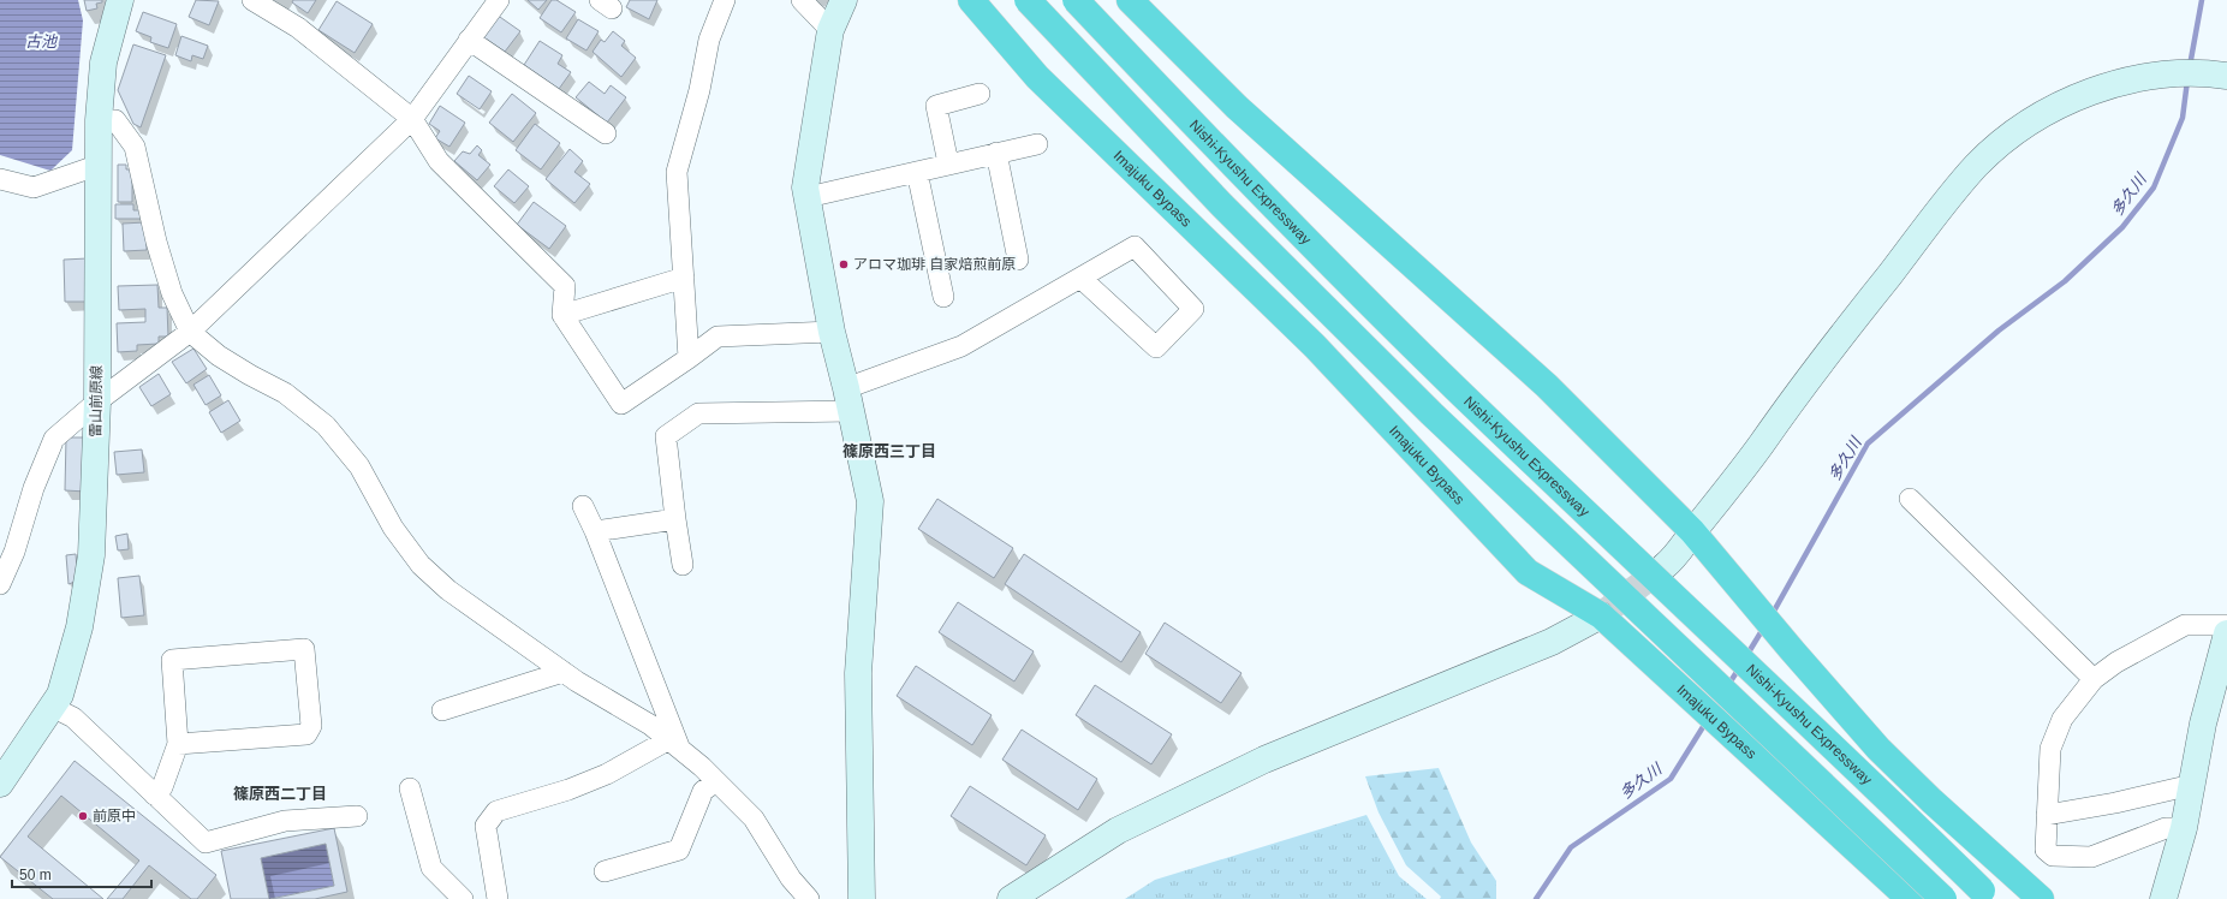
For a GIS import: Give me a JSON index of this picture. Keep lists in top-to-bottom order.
{
  "streets": {
    "highway": ["Nishi-Kyushu Expressway", "Imajuku Bypass"],
    "street": ["雷山前原線"]
  },
  "districts": ["篠原西三丁目", "篠原西二丁目"],
  "water": ["古池", "多久川"],
  "places": ["アロマ珈琲 自家焙煎前原", "前原中"],
  "scale_bar": "50 m"
}
